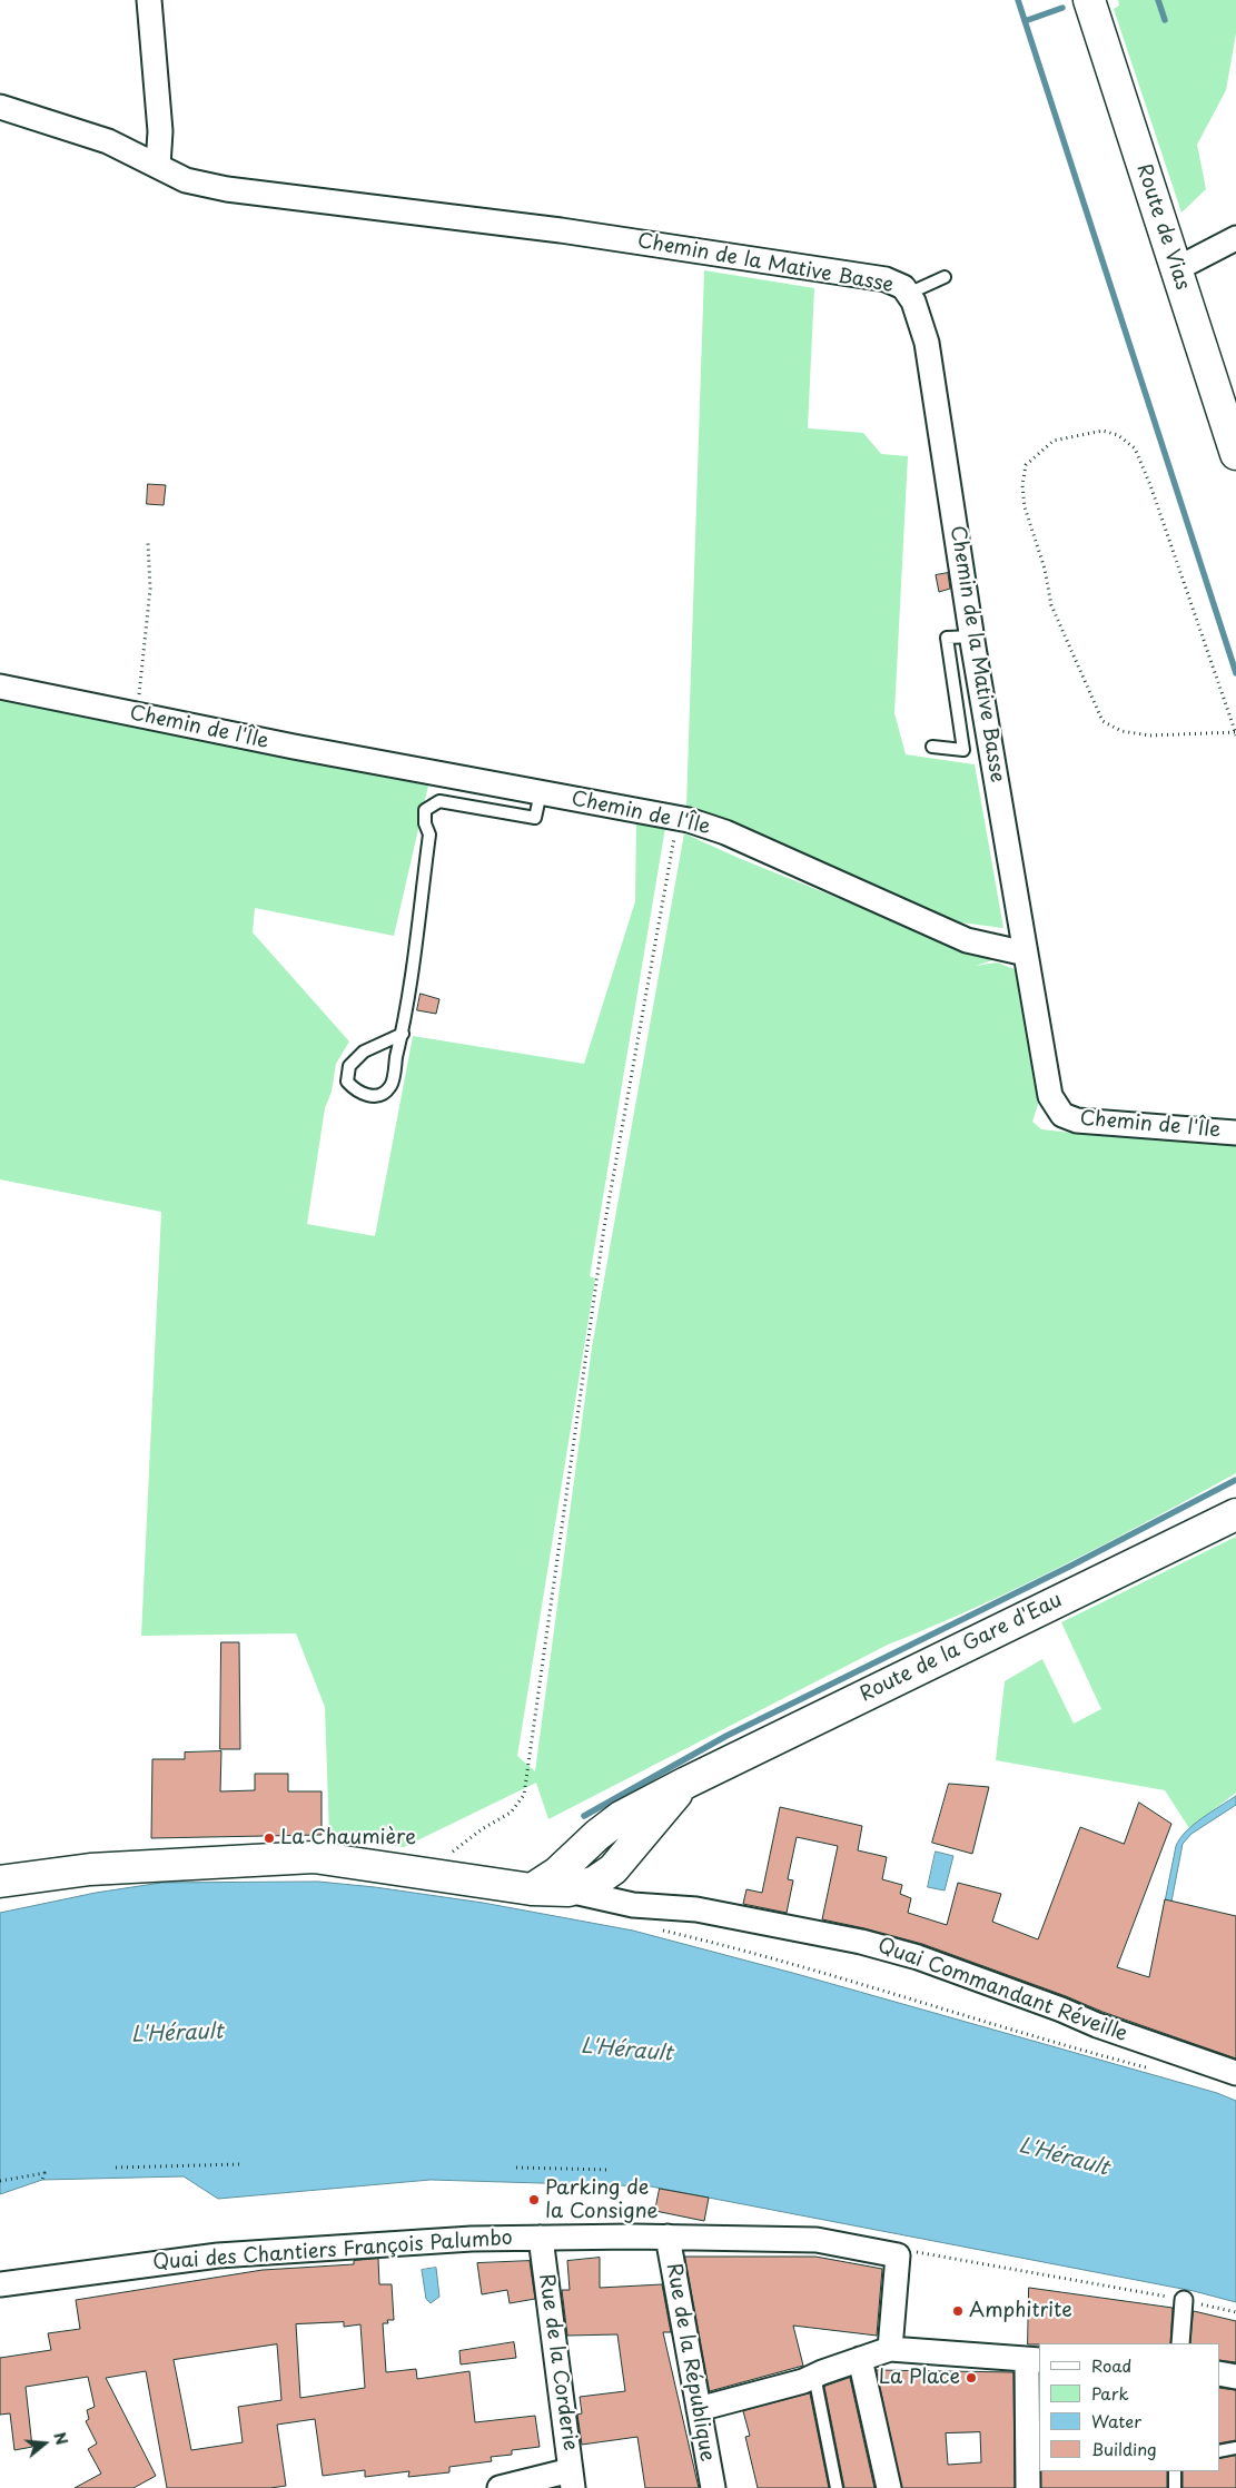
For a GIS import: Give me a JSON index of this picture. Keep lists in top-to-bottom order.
{
  "streets": {
    "main road": ["Route de Vias", "Route de la Gare d'Eau"],
    "street": [
      "Chemin de la Mative Basse",
      "Chemin de l'Île",
      "Quai Commandant Réveille",
      "Quai des Chantiers François Palumbo",
      "Rue de la Corderie",
      "Rue de la République"
    ]
  },
  "crossings": [
    ["Chemin de la Mative Basse", "Chemin de l'Île"],
    ["Route de la Gare d'Eau", "Quai Commandant Réveille"],
    ["Quai des Chantiers François Palumbo", "Rue de la Corderie"],
    ["Quai des Chantiers François Palumbo", "Rue de la République"]
  ],
  "water": ["L'Hérault"],
  "places": [
    "La Chaumière",
    "Parking de la Consigne",
    "Amphitrite",
    "La Place"
  ],
  "legend": [
    "Road",
    "Park",
    "Water",
    "Building"
  ],
  "north": "right"
}
